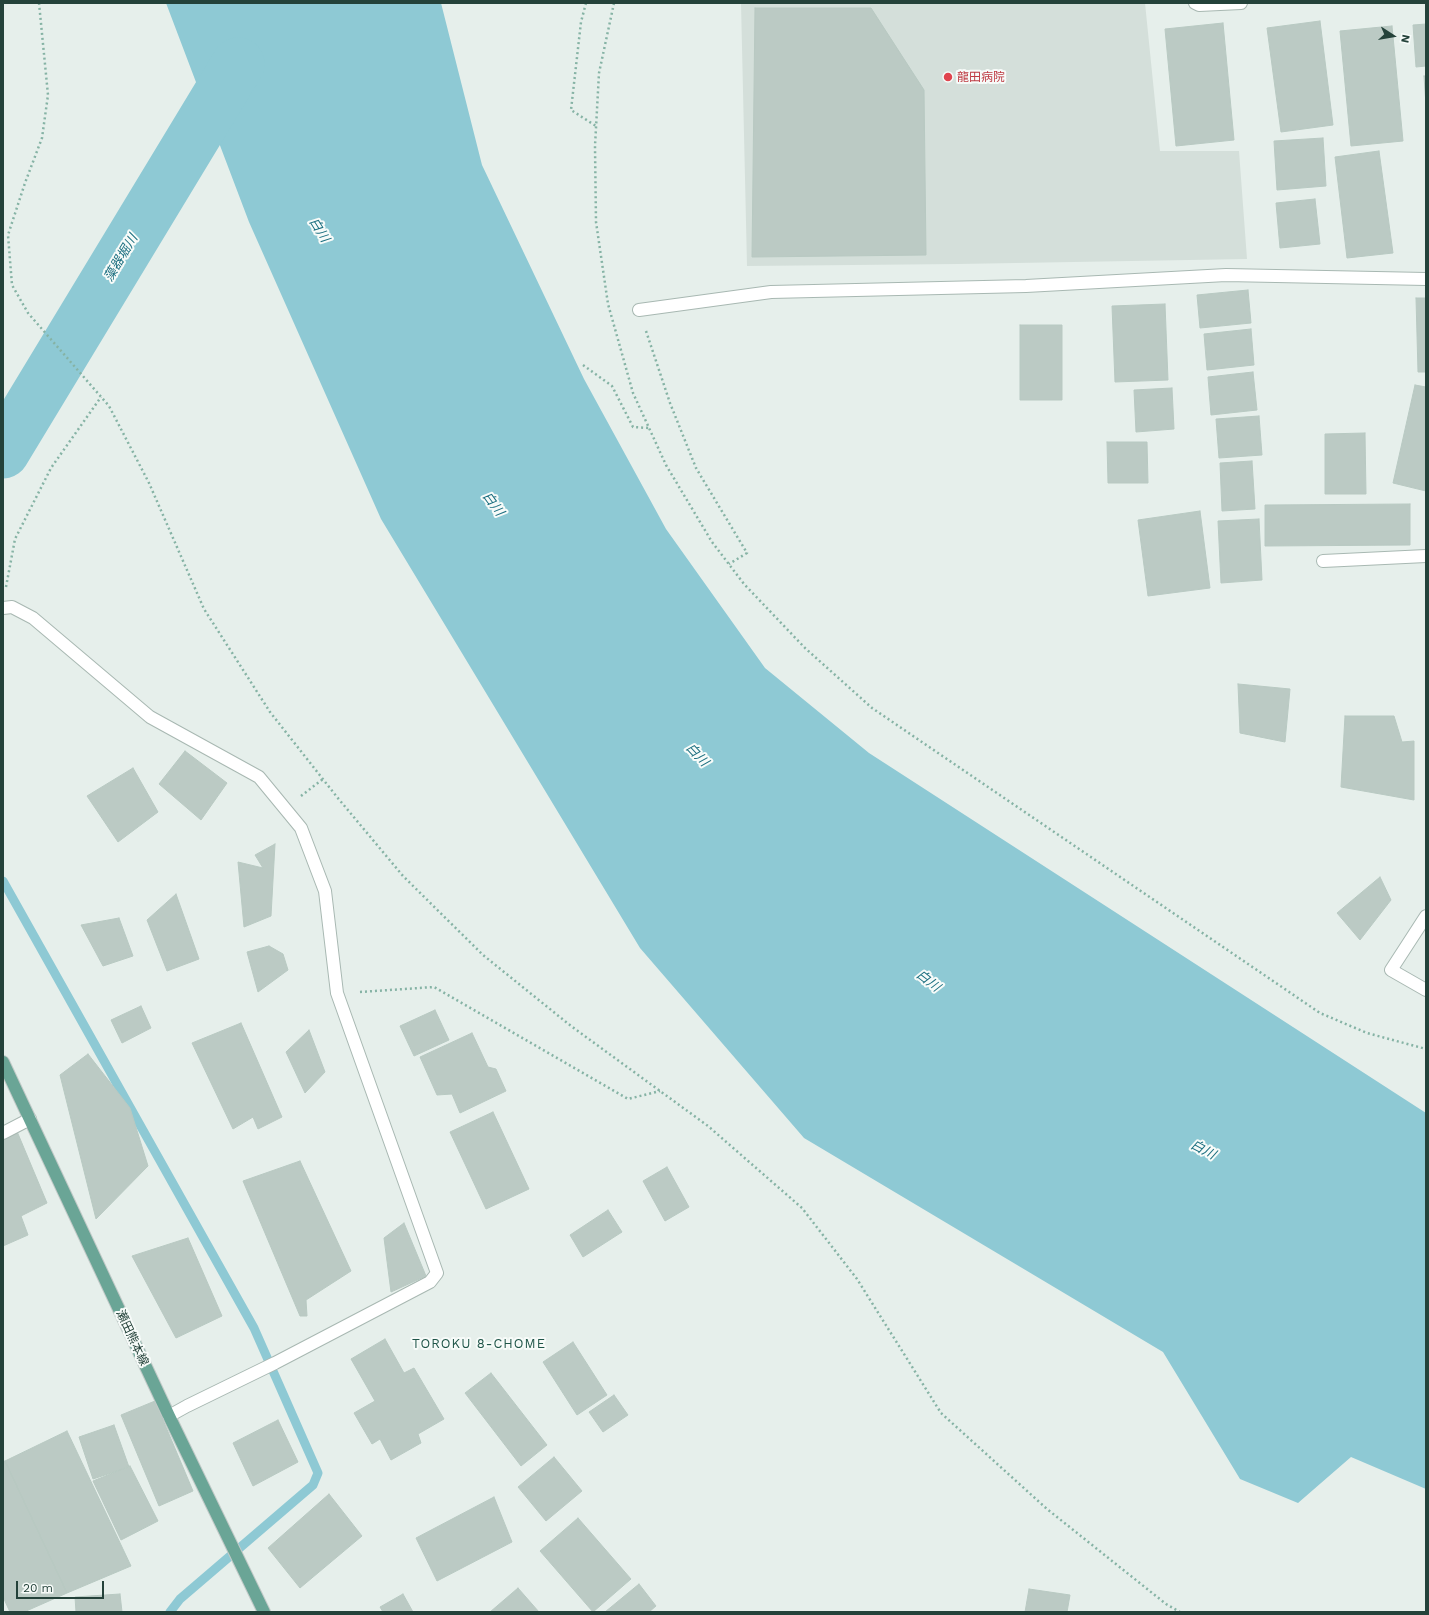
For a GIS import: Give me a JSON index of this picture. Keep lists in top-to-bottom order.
{
  "streets": {
    "main road": ["瀬田熊本線"]
  },
  "districts": ["TOROKU 8-CHOME"],
  "water": ["白川", "藻器堀川"],
  "places": ["龍田病院"],
  "scale_bar": "20 m",
  "north": "right"
}
